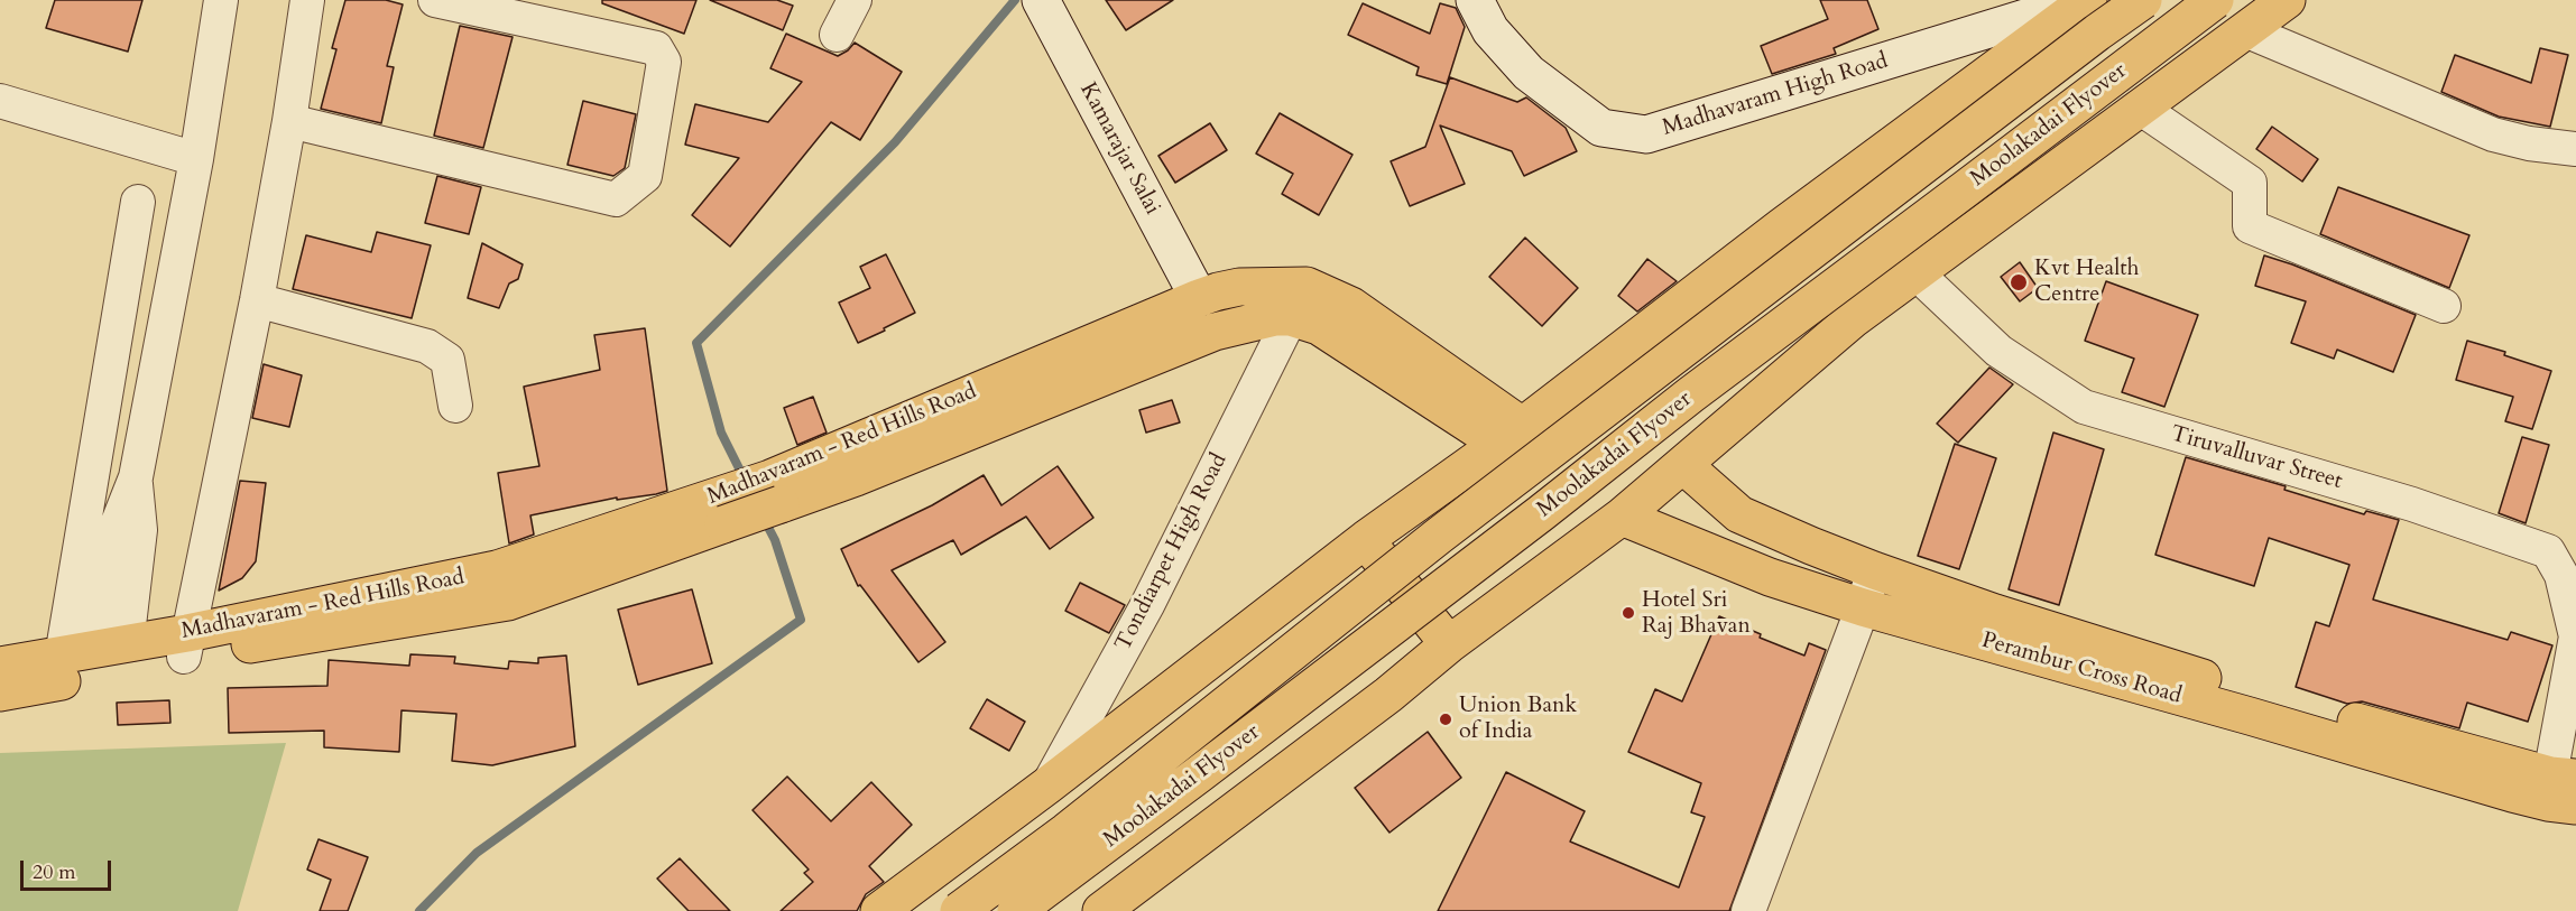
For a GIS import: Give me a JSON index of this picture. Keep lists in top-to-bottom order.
{
  "streets": {
    "main road": ["Moolakadai Flyover", "Madhavaram - Red Hills Road", "Perambur Cross Road"],
    "street": [
      "Madhavaram High Road",
      "Kamarajar Salai",
      "Tiruvalluvar Street",
      "Tondiarpet High Road"
    ]
  },
  "crossings": [
    ["Kamarajar Salai", "Madhavaram - Red Hills Road"],
    ["Madhavaram - Red Hills Road", "Tondiarpet High Road"]
  ],
  "places": ["Kvt Health Centre", "Hotel Sri Raj Bhavan", "Union Bank of India"],
  "scale_bar": "20 m"
}
